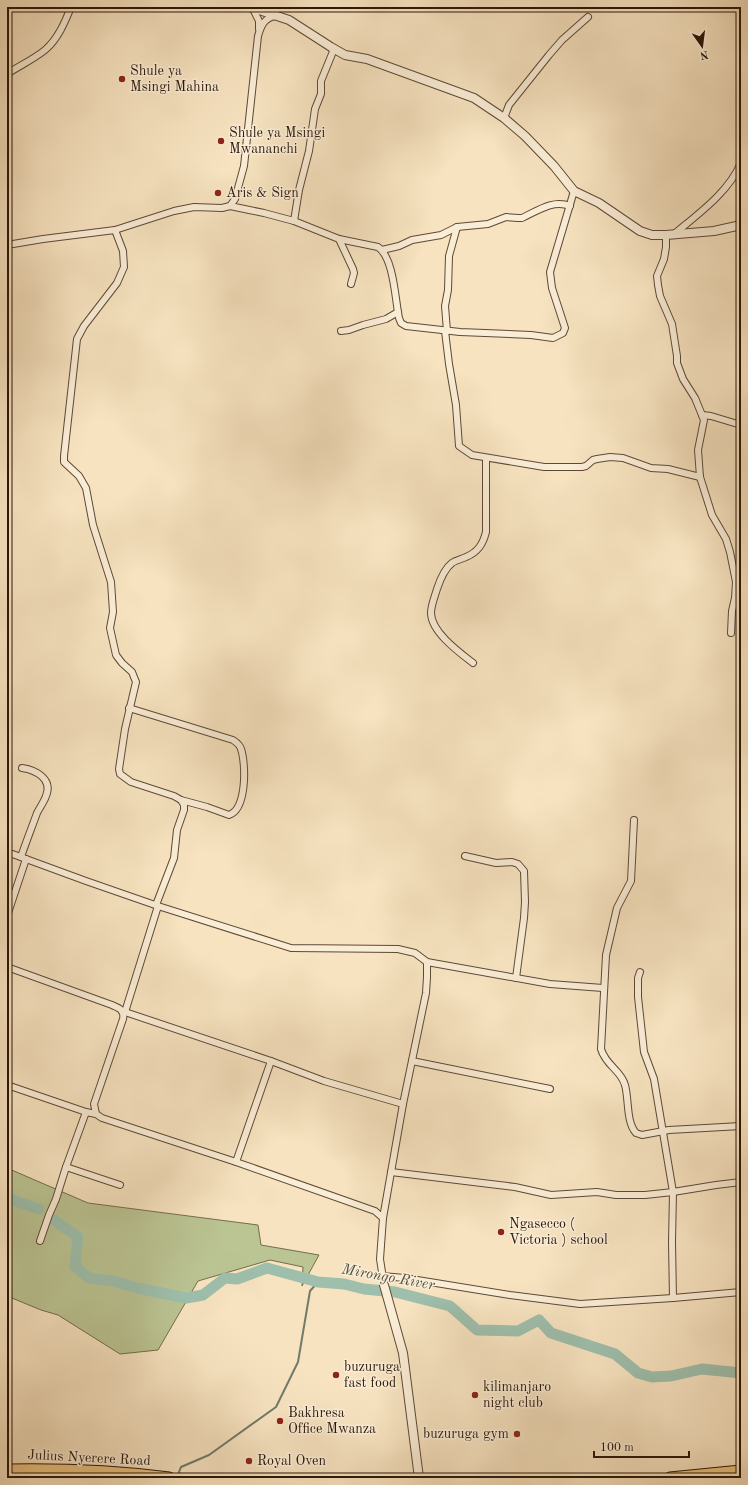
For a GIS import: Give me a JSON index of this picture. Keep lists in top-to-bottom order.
{
  "streets": {
    "highway": ["Julius Nyerere Road"]
  },
  "water": ["Mirongo River"],
  "places": [
    "Shule ya Msingi Mahina",
    "Shule ya Msingi Mwananchi",
    "Aris & Sign",
    "Ngasecco ( Victoria ) school",
    "buzuruga fast food",
    "kilimanjaro night club",
    "Bakhresa Office Mwanza",
    "buzuruga gym",
    "Royal Oven"
  ],
  "scale_bar": "100 m",
  "north": "bottom"
}
